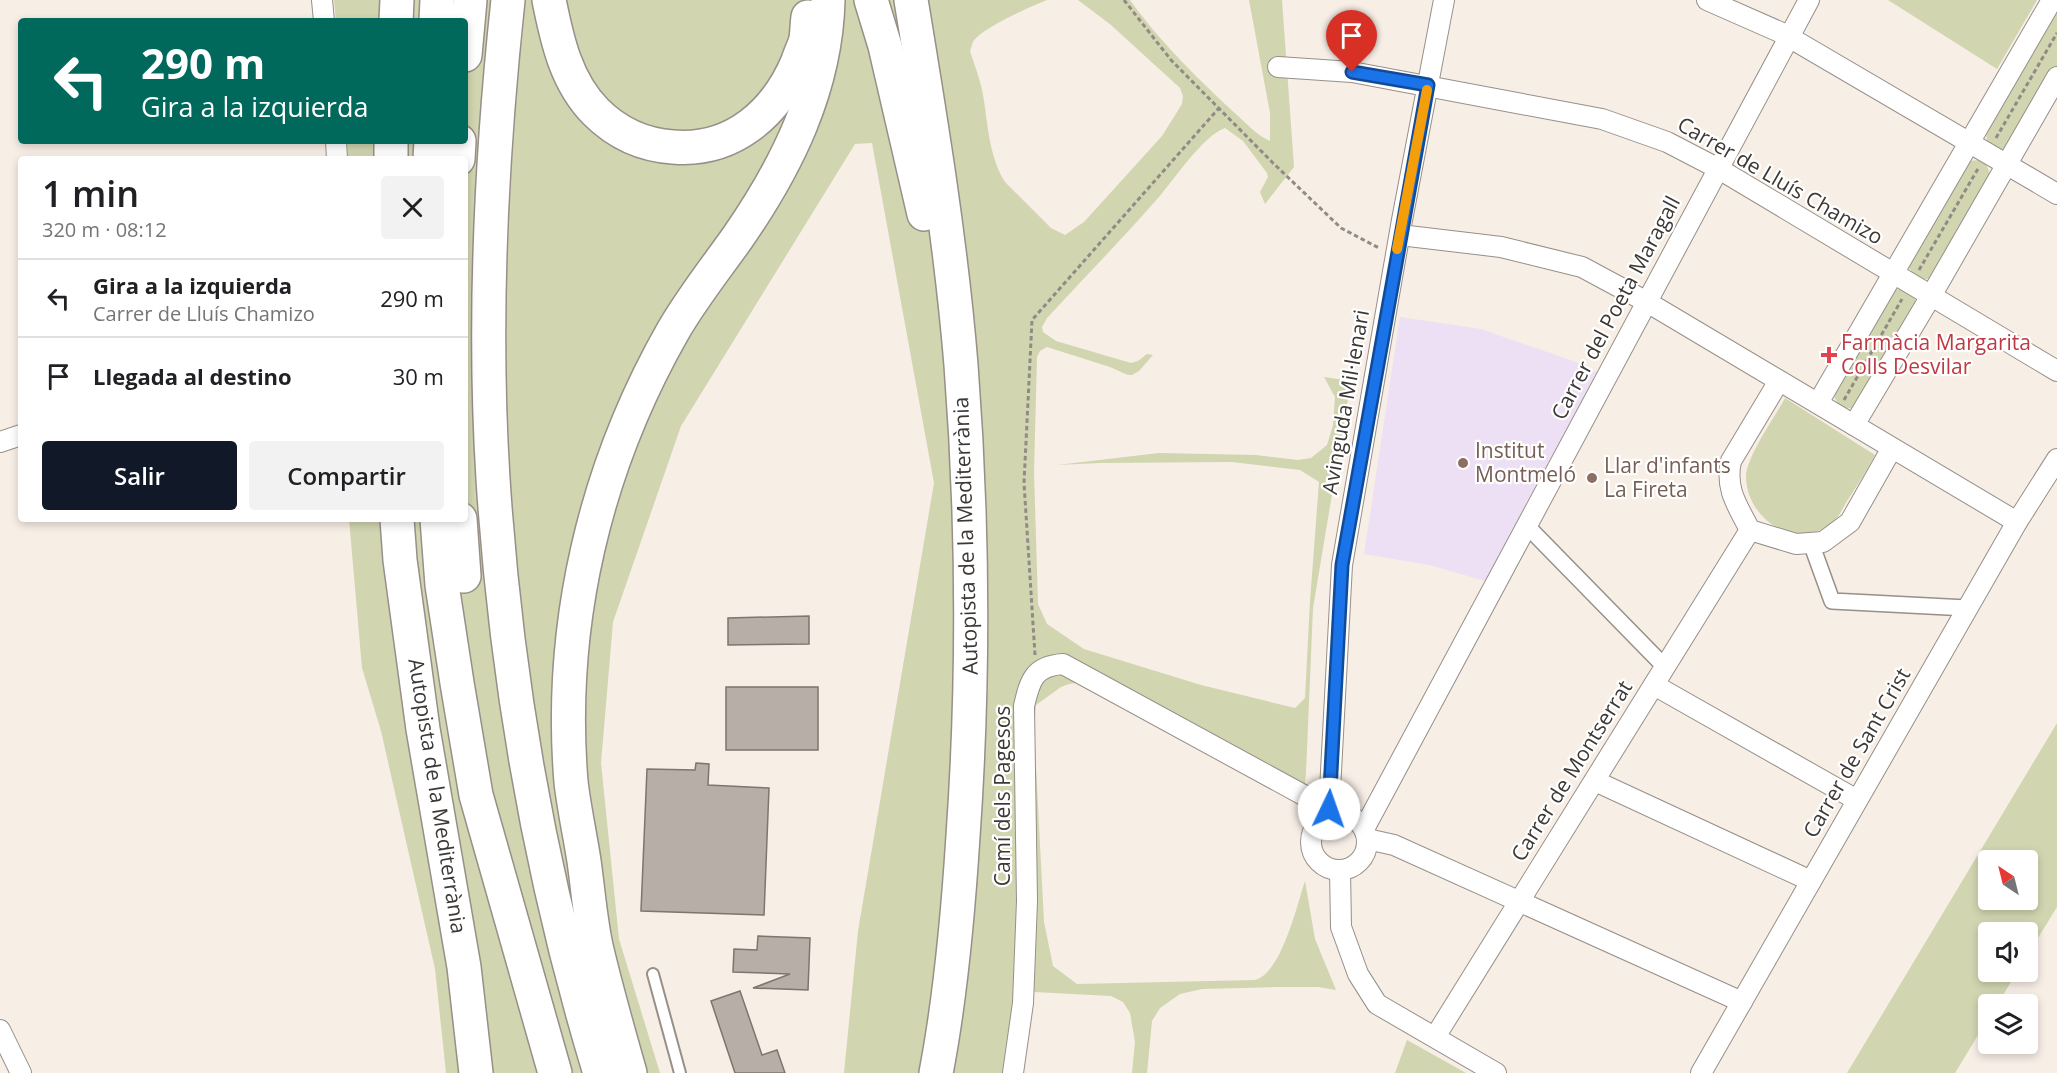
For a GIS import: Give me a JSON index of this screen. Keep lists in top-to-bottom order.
{
  "streets": {
    "highway": ["Autopista de la Mediterrània"],
    "street": [
      "Carrer de Lluís Chamizo",
      "Carrer del Poeta Maragall",
      "Avinguda Mil·lenari",
      "Carrer de Sant Crist",
      "Carrer de Montserrat",
      "Camí dels Pagesos"
    ]
  },
  "crossings": [
    ["Carrer de Lluís Chamizo", "Carrer del Poeta Maragall"],
    ["Carrer de Lluís Chamizo", "Avinguda Mil·lenari"],
    ["Carrer del Poeta Maragall", "Avinguda Mil·lenari"]
  ],
  "places": {
    "health": ["Farmàcia Margarita Colls Desvilar"],
    "other": ["Institut Montmeló", "Llar d'infants La Fireta"]
  },
  "north": "top left",
  "page": {
    "turn": ["290 m", "Gira a la izquierda"],
    "heading": ["1 min", "320 m · 08:12"],
    "list": [
      {
        "name": "Gira a la izquierda",
        "note": "Carrer de Lluís Chamizo",
        "value": "290 m"
      },
      {
        "name": "Llegada al destino",
        "value": "30 m"
      }
    ],
    "buttons": ["Salir", "Compartir"]
  }
}
